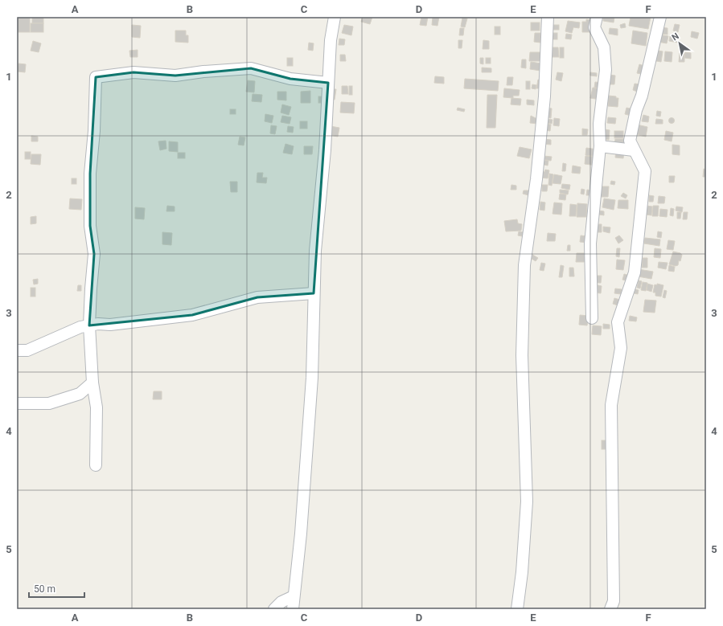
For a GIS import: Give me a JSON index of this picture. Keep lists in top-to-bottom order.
{
  "scale_bar": "50 m",
  "north": "top left",
  "grid": {
    "columns": [
      "A",
      "B",
      "C",
      "D",
      "E",
      "F"
    ],
    "rows": [
      "1",
      "2",
      "3",
      "4",
      "5"
    ]
  }
}
